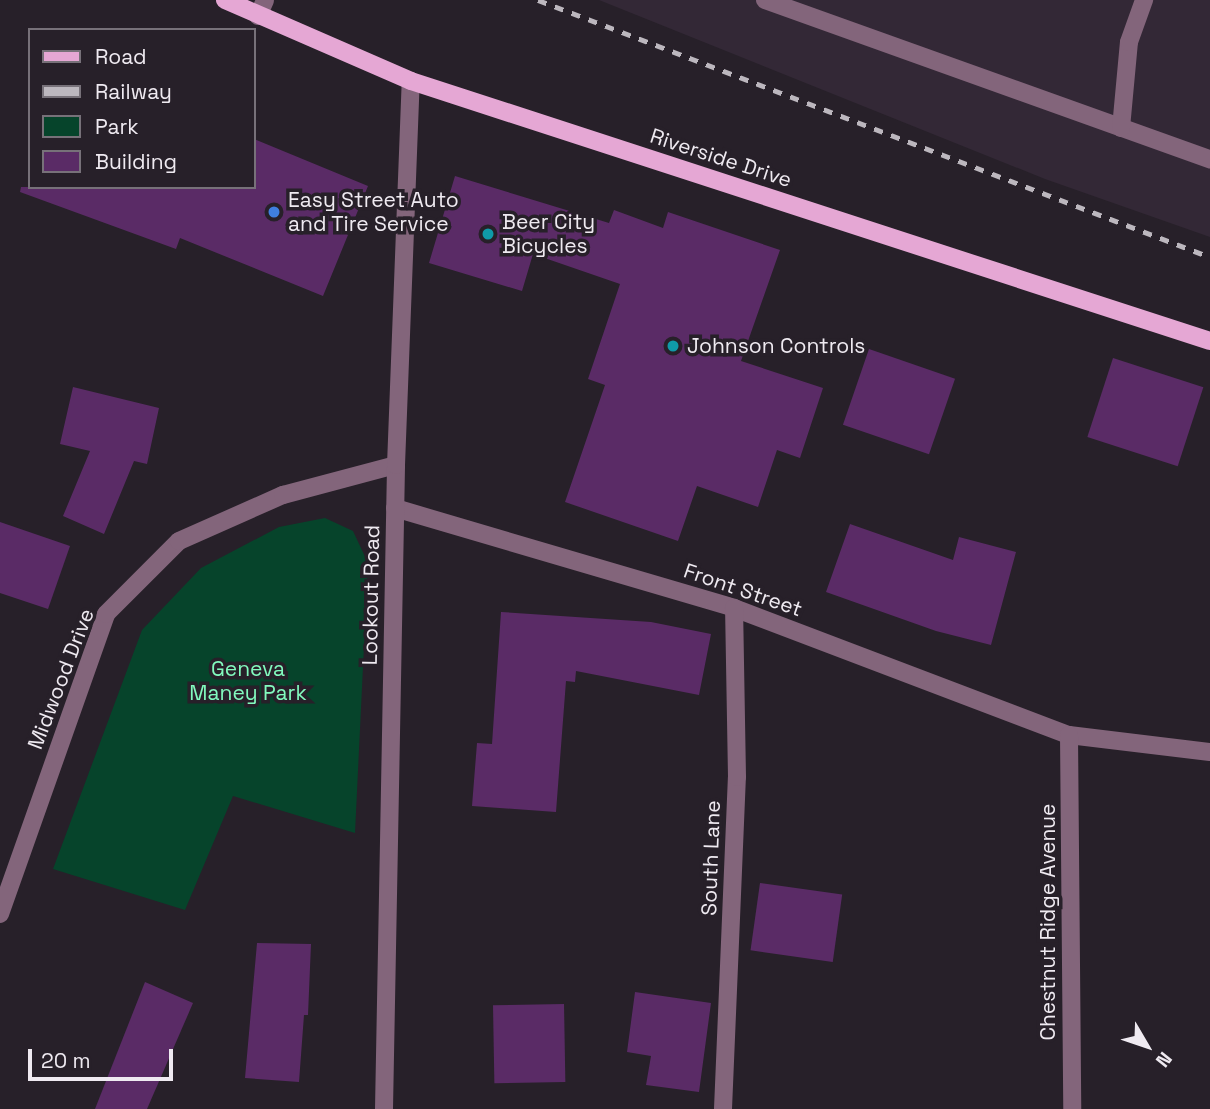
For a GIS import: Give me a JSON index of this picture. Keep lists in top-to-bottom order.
{
  "streets": {
    "main road": ["Riverside Drive"],
    "street": [
      "Front Street",
      "Lookout Road",
      "Midwood Drive",
      "South Lane",
      "Chestnut Ridge Avenue"
    ]
  },
  "crossings": [
    ["Riverside Drive", "Lookout Road"],
    ["Front Street", "Lookout Road"],
    ["Front Street", "South Lane"],
    ["Front Street", "Chestnut Ridge Avenue"],
    ["Lookout Road", "Midwood Drive"]
  ],
  "parks": ["Geneva Maney Park"],
  "places": ["Easy Street Auto and Tire Service", "Beer City Bicycles", "Johnson Controls"],
  "legend": [
    "Road",
    "Railway",
    "Park",
    "Building"
  ],
  "scale_bar": "20 m",
  "north": "bottom right"
}
